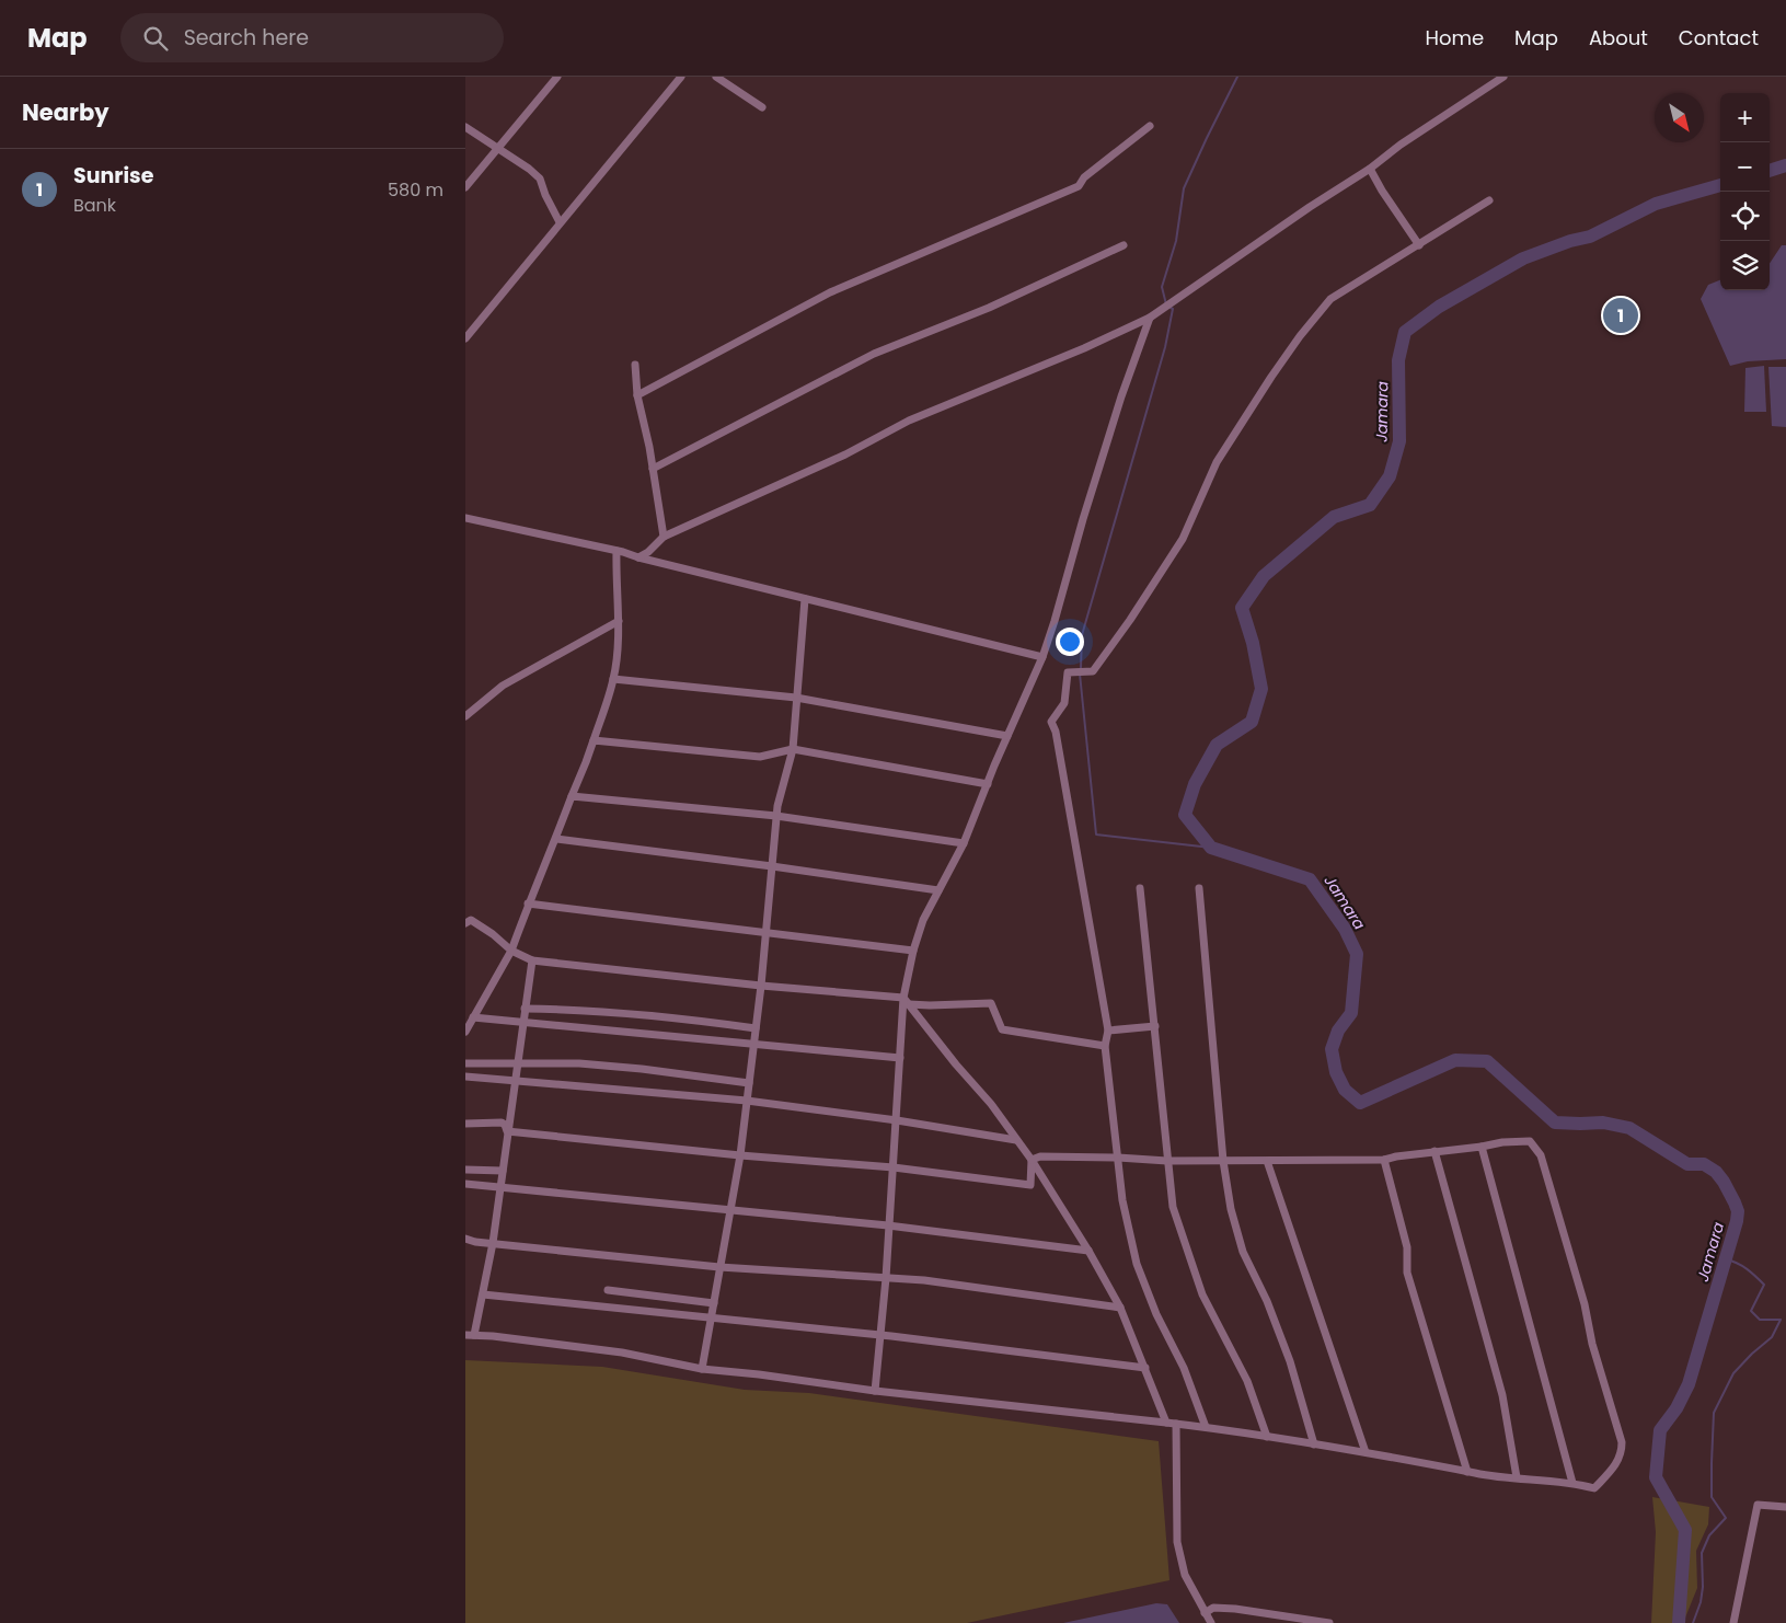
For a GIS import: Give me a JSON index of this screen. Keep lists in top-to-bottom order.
{
  "water": ["Jamara"],
  "north": "bottom right",
  "page": {
    "header": "Map",
    "search": "Search here",
    "nav": [
      "Home",
      "Map",
      "About",
      "Contact"
    ],
    "heading": "Nearby",
    "map_buttons": ["+", "−"],
    "list": [
      {
        "mark": "1",
        "name": "Sunrise",
        "note": "Bank",
        "value": "580 m"
      }
    ],
    "pins": "1"
  }
}
